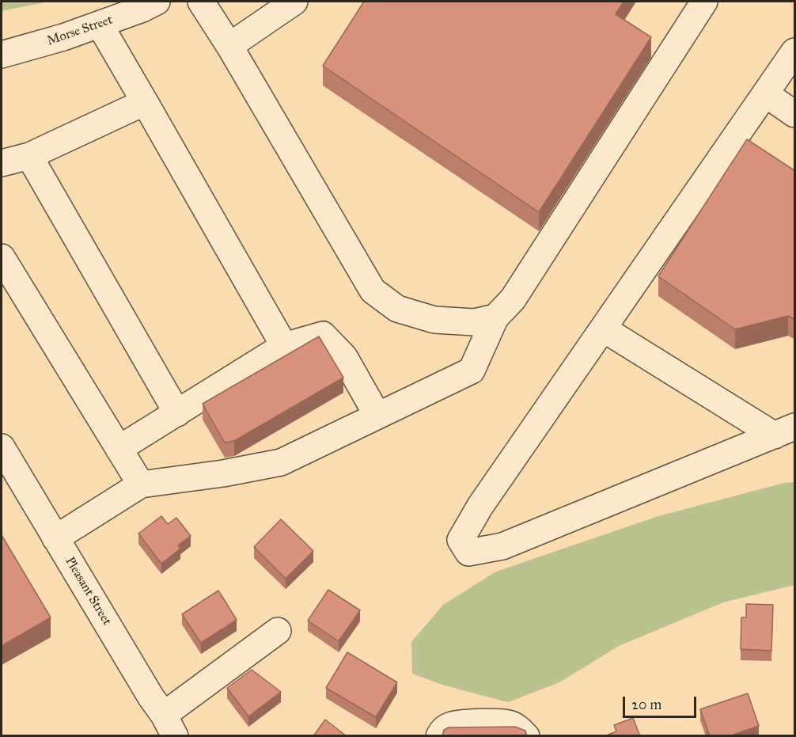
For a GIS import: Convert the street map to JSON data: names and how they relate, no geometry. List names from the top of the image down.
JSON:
{
  "streets": {
    "street": ["Morse Street", "Pleasant Street"]
  },
  "scale_bar": "20 m"
}
